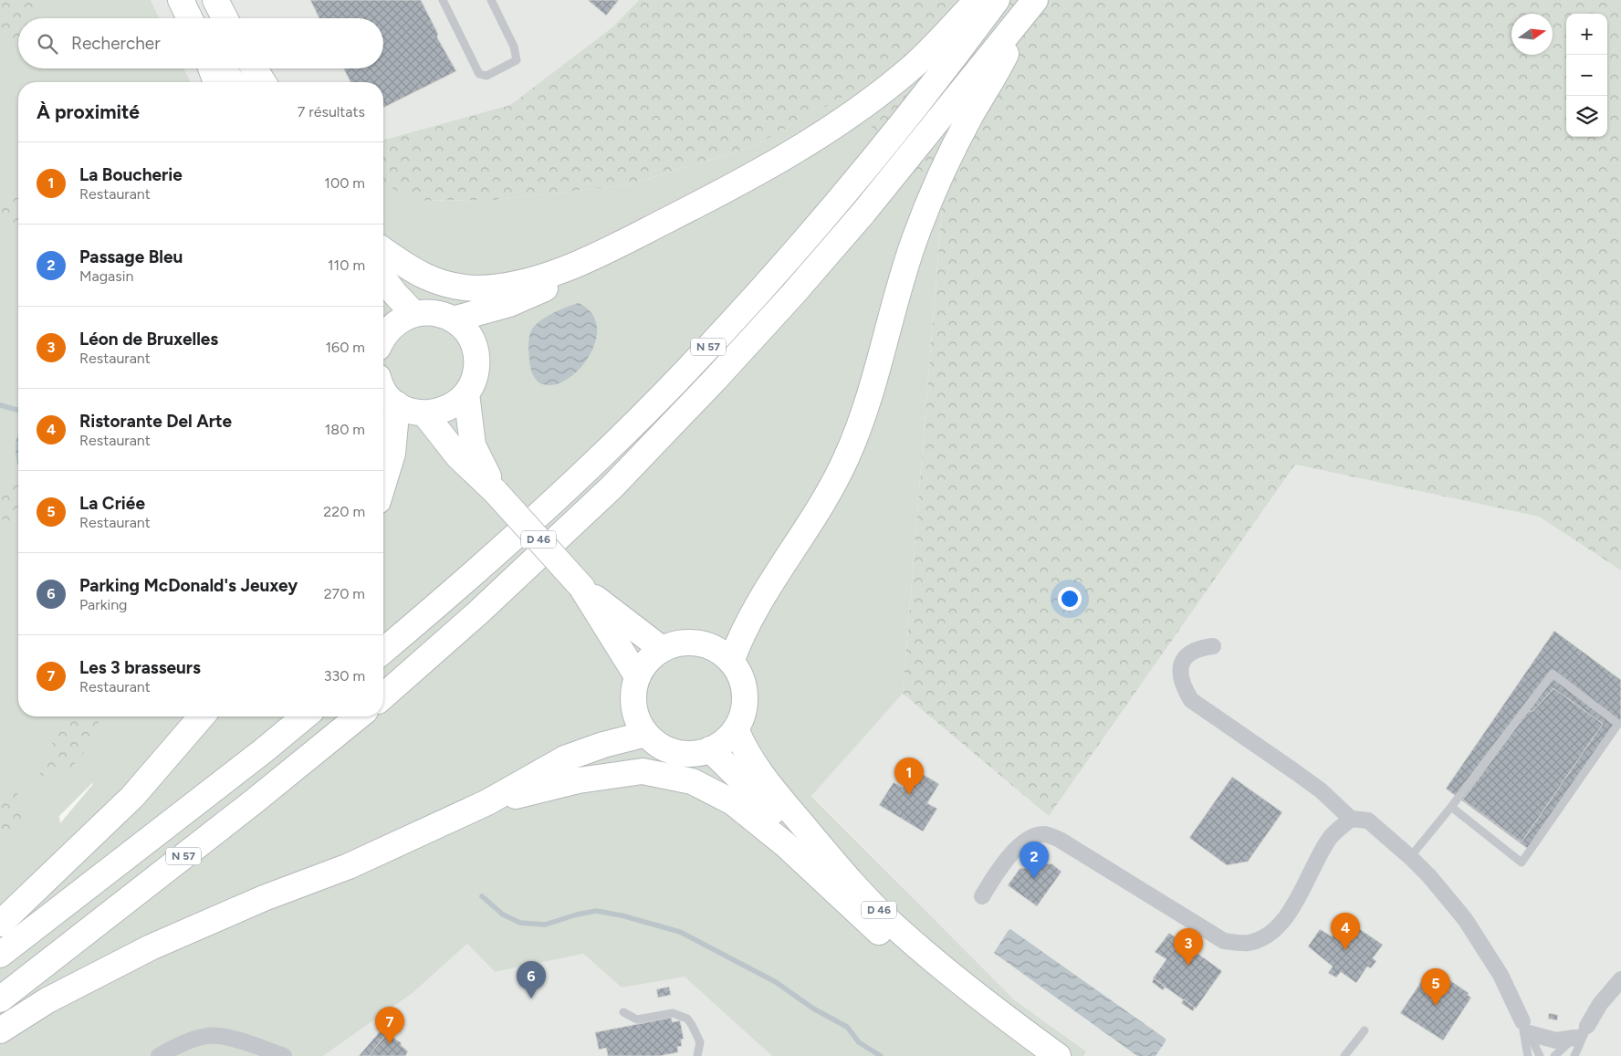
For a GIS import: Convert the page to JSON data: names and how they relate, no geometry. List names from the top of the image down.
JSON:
{
  "streets": {
    "main road": ["N 57", "D 46"]
  },
  "north": "right",
  "page": {
    "map_buttons": ["+", "−"],
    "search": "Rechercher",
    "heading": ["À proximité", "7 résultats"],
    "list": [
      {
        "mark": "1",
        "name": "La Boucherie",
        "note": "Restaurant",
        "value": "100 m"
      },
      {
        "mark": "2",
        "name": "Passage Bleu",
        "note": "Magasin",
        "value": "110 m"
      },
      {
        "mark": "3",
        "name": "Léon de Bruxelles",
        "note": "Restaurant",
        "value": "160 m"
      },
      {
        "mark": "4",
        "name": "Ristorante Del Arte",
        "note": "Restaurant",
        "value": "180 m"
      },
      {
        "mark": "5",
        "name": "La Criée",
        "note": "Restaurant",
        "value": "220 m"
      },
      {
        "mark": "6",
        "name": "Parking McDonald's Jeuxey",
        "note": "Parking",
        "value": "270 m"
      },
      {
        "mark": "7",
        "name": "Les 3 brasseurs",
        "note": "Restaurant",
        "value": "330 m"
      }
    ],
    "pins": [
      "1",
      "2",
      "4",
      "3",
      "6",
      "5",
      "7"
    ]
  }
}
